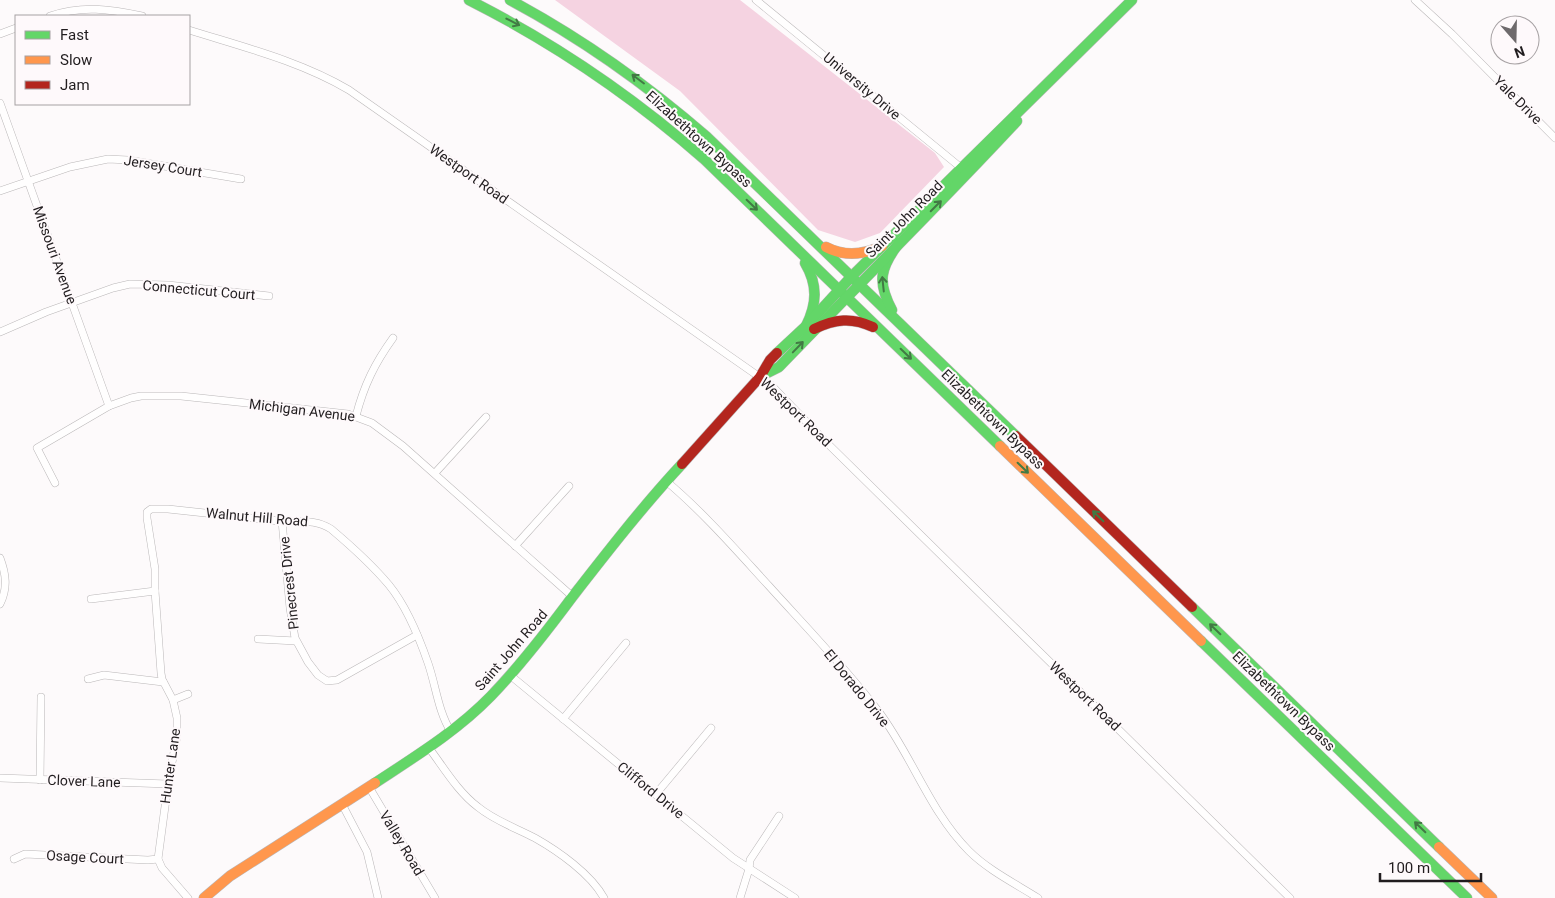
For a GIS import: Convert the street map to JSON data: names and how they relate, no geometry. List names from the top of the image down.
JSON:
{
  "streets": {
    "main road": ["Elizabethtown Bypass", "Saint John Road"],
    "street": [
      "University Drive",
      "Yale Drive",
      "Jersey Court",
      "Westport Road",
      "Missouri Avenue",
      "Connecticut Court",
      "Michigan Avenue",
      "Walnut Hill Road",
      "Pinecrest Drive",
      "El Dorado Drive",
      "Hunter Lane",
      "Clover Lane",
      "Clifford Drive",
      "Valley Road",
      "Osage Court"
    ]
  },
  "crossings": [
    ["University Drive", "Saint John Road"],
    ["Elizabethtown Bypass", "Saint John Road"],
    ["Jersey Court", "Missouri Avenue"],
    ["Westport Road", "Saint John Road"],
    ["Saint John Road", "Michigan Avenue"],
    ["Saint John Road", "Walnut Hill Road"],
    ["Saint John Road", "El Dorado Drive"],
    ["Saint John Road", "Clifford Drive"],
    ["Saint John Road", "Valley Road"],
    ["Missouri Avenue", "Connecticut Court"],
    ["Missouri Avenue", "Michigan Avenue"],
    ["Walnut Hill Road", "Pinecrest Drive"],
    ["Walnut Hill Road", "Hunter Lane"],
    ["Hunter Lane", "Clover Lane"],
    ["Hunter Lane", "Osage Court"]
  ],
  "legend": ["Fast", "Slow", "Jam"],
  "scale_bar": "100 m",
  "north": "bottom"
}
